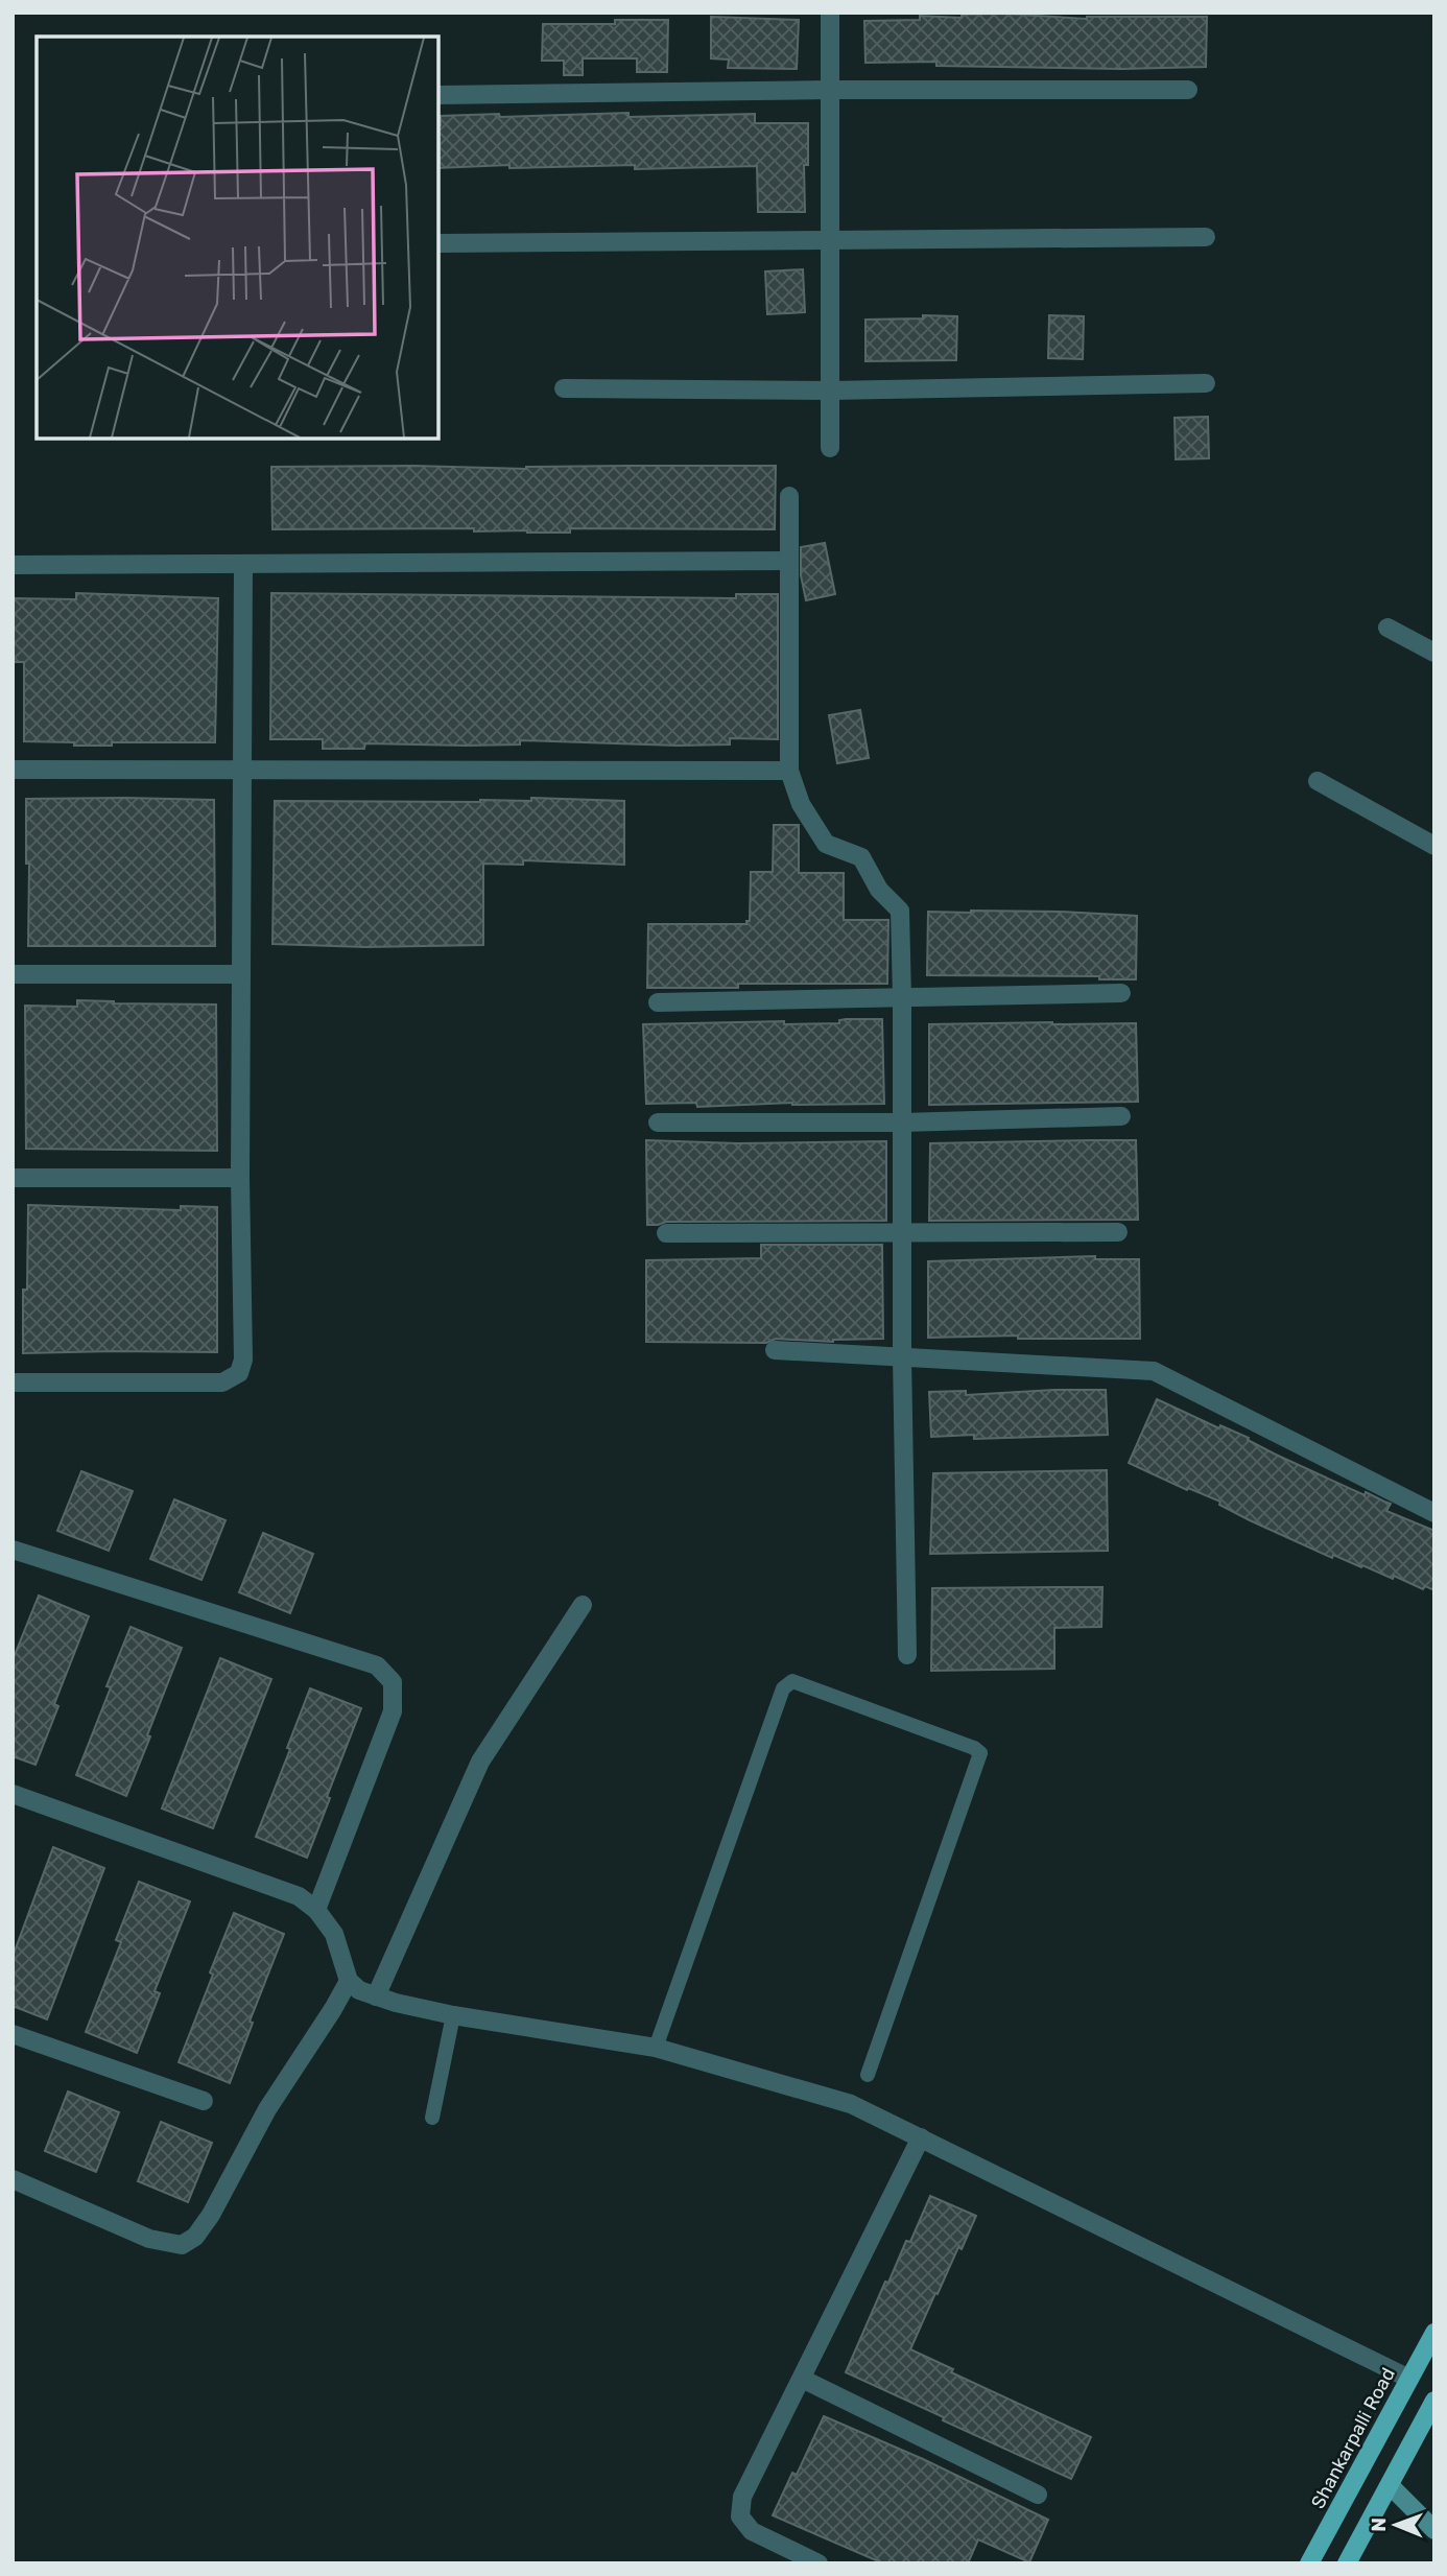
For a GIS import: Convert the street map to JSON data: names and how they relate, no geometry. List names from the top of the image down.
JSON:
{
  "streets": {
    "main road": ["Shankarpalli Road"]
  },
  "north": "left"
}
